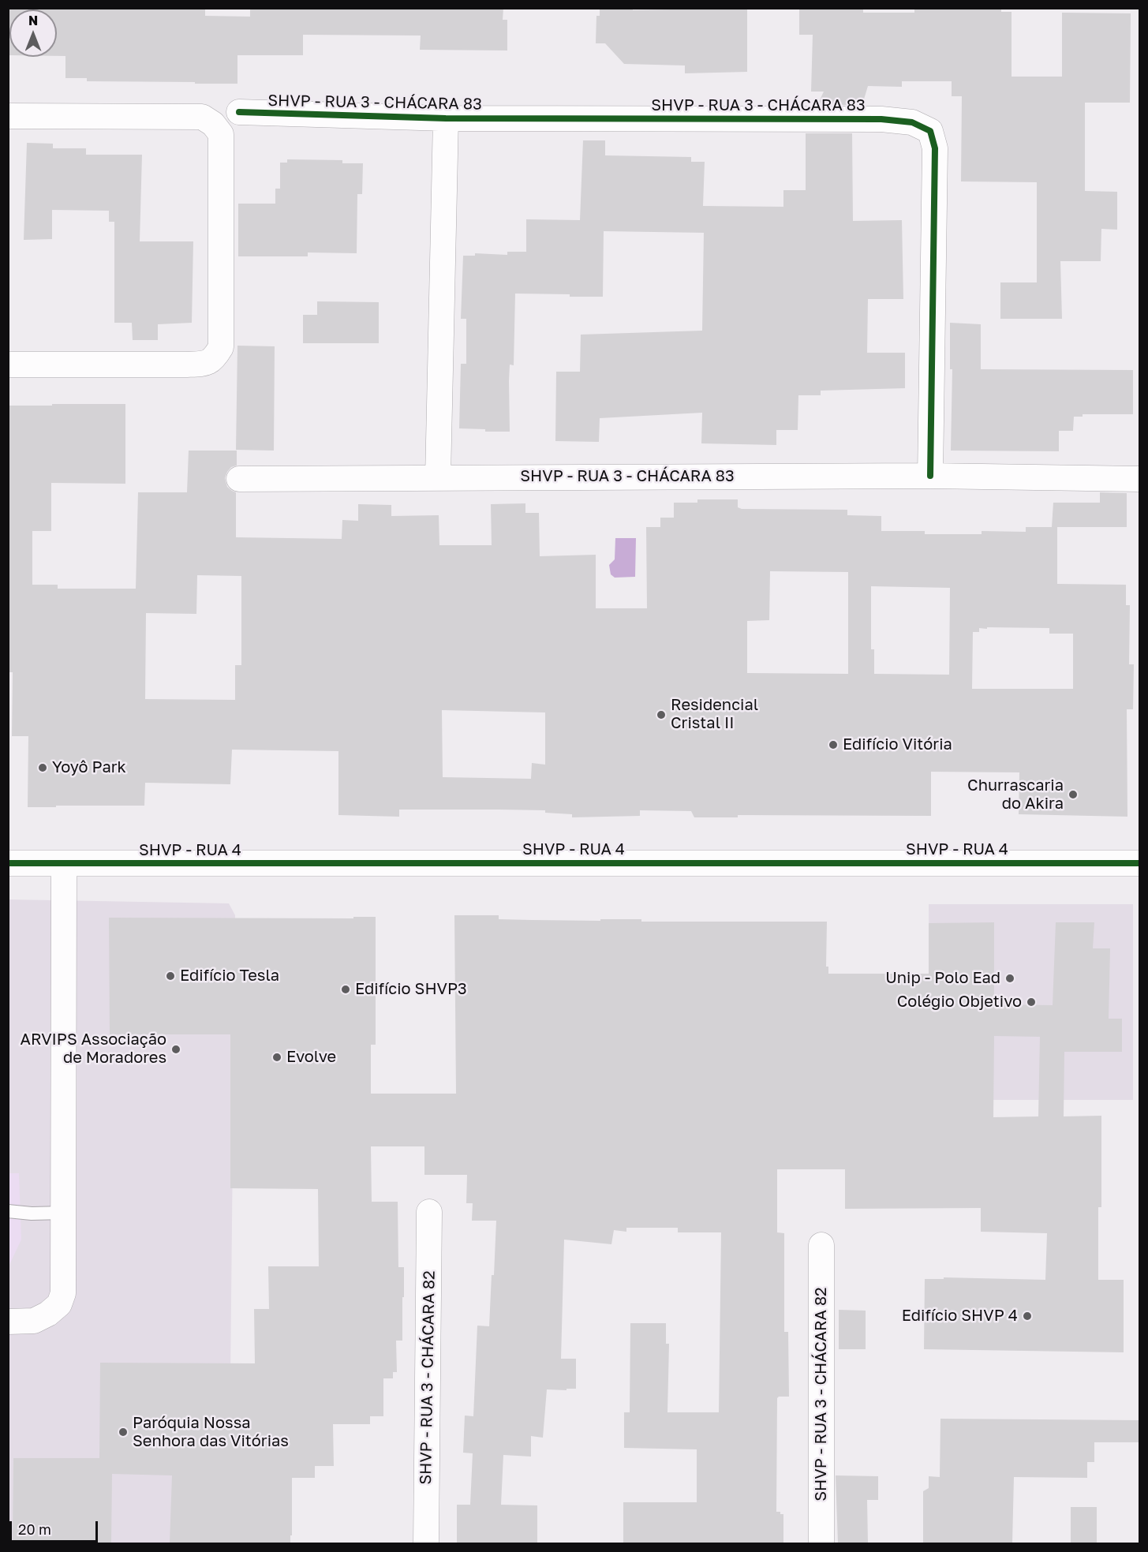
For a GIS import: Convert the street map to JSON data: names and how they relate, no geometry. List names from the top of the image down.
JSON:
{
  "streets": {
    "street": ["SHVP - RUA 3 - CHÁCARA 83", "SHVP - RUA 4", "SHVP - RUA 3 - CHÁCARA 82"]
  },
  "places": [
    "Residencial Cristal II",
    "Edifício Vitória",
    "Yoyô Park",
    "Churrascaria do Akira",
    "Edifício Tesla",
    "Unip - Polo Ead",
    "Edifício SHVP3",
    "Colégio Objetivo",
    "ARVIPS Associação de Moradores",
    "Evolve",
    "Edifício SHVP 4",
    "Paróquia Nossa Senhora das Vitórias"
  ],
  "scale_bar": "20 m",
  "north": "top"
}
